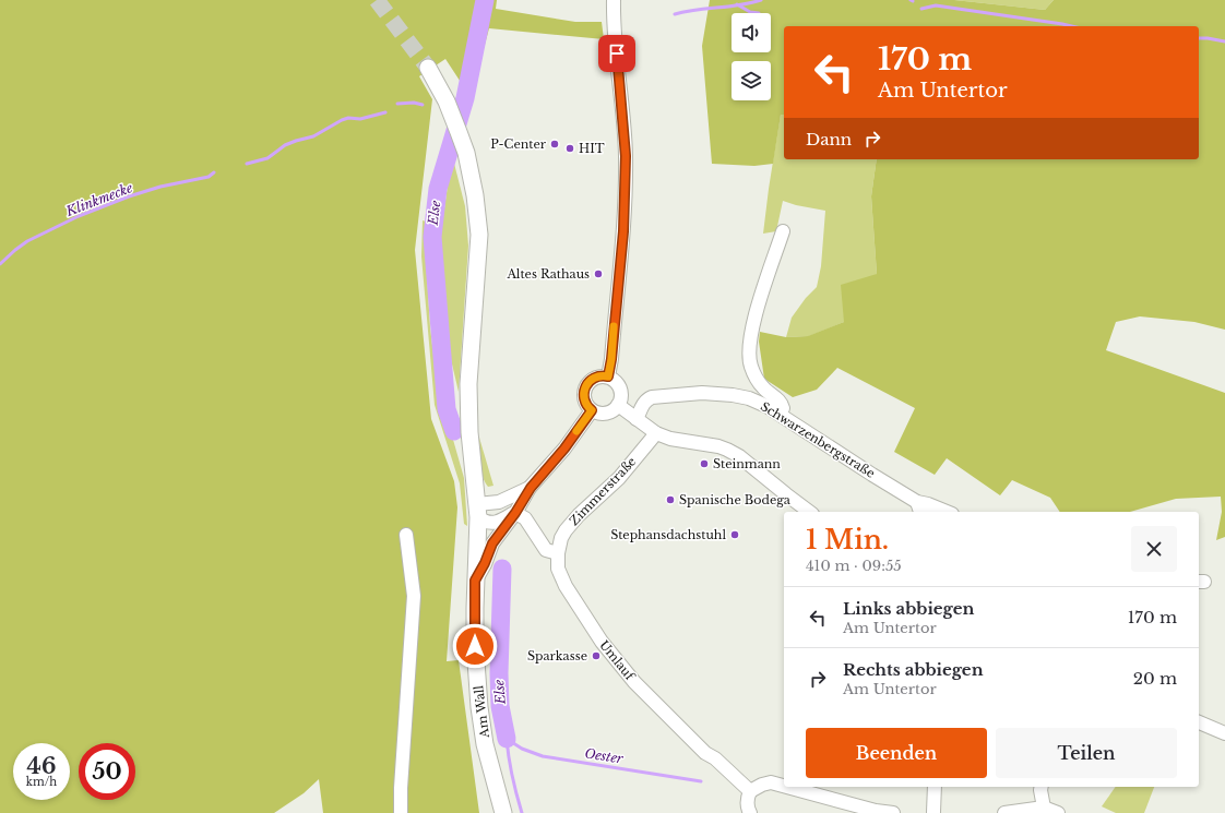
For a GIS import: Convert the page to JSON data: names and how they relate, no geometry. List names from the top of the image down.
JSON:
{
  "streets": {
    "main road": ["Am Wall"],
    "street": ["Schwarzenbergstraße", "Zimmerstraße", "Umlauf"]
  },
  "crossings": [
    ["Zimmerstraße", "Umlauf"]
  ],
  "water": ["Klinkmecke", "Else", "Oester"],
  "places": [
    "P-Center",
    "HIT",
    "Altes Rathaus",
    "Steinmann",
    "Spanische Bodega",
    "Stephansdachstuhl",
    "Sparkasse"
  ],
  "page": {
    "turn": ["170 m", "Am Untertor"],
    "then": "Dann",
    "heading": ["1 Min.", "410 m · 09:55"],
    "list": [
      {
        "name": "Links abbiegen",
        "note": "Am Untertor",
        "value": "170 m"
      },
      {
        "name": "Rechts abbiegen",
        "note": "Am Untertor",
        "value": "20 m"
      }
    ],
    "buttons": ["Beenden", "Teilen"],
    "speed": "46 km/h",
    "limit": "50"
  }
}
